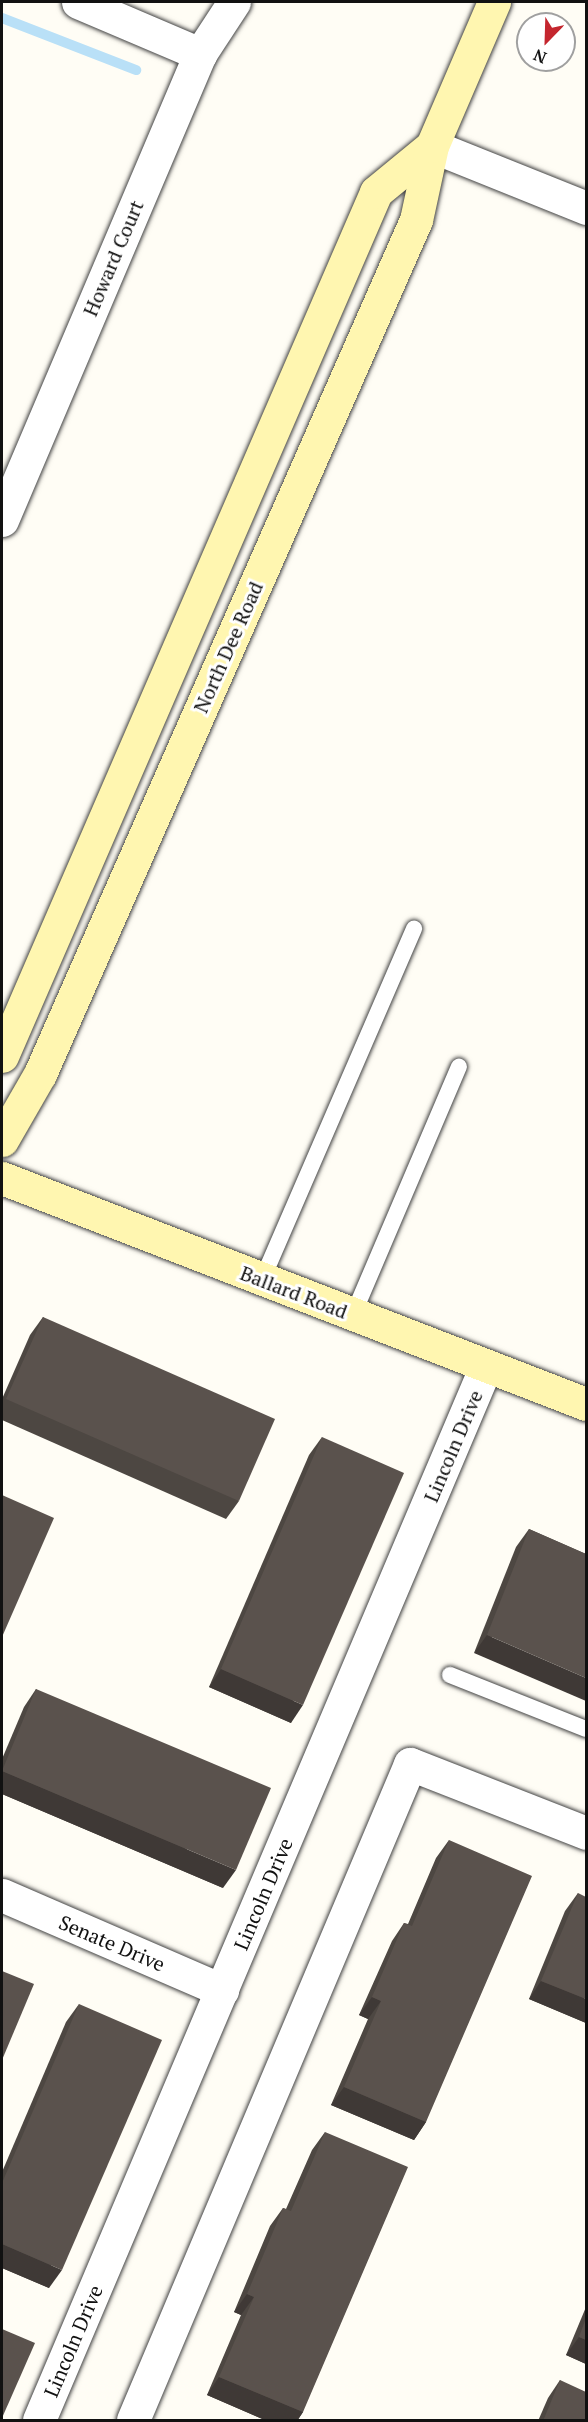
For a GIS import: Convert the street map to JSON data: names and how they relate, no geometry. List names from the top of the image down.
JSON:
{
  "streets": {
    "street": [
      "Howard Court",
      "North Dee Road",
      "Ballard Road",
      "Lincoln Drive",
      "Senate Drive"
    ]
  },
  "crossings": [
    ["Ballard Road", "Lincoln Drive"],
    ["Lincoln Drive", "Senate Drive"]
  ],
  "north": "bottom left"
}
